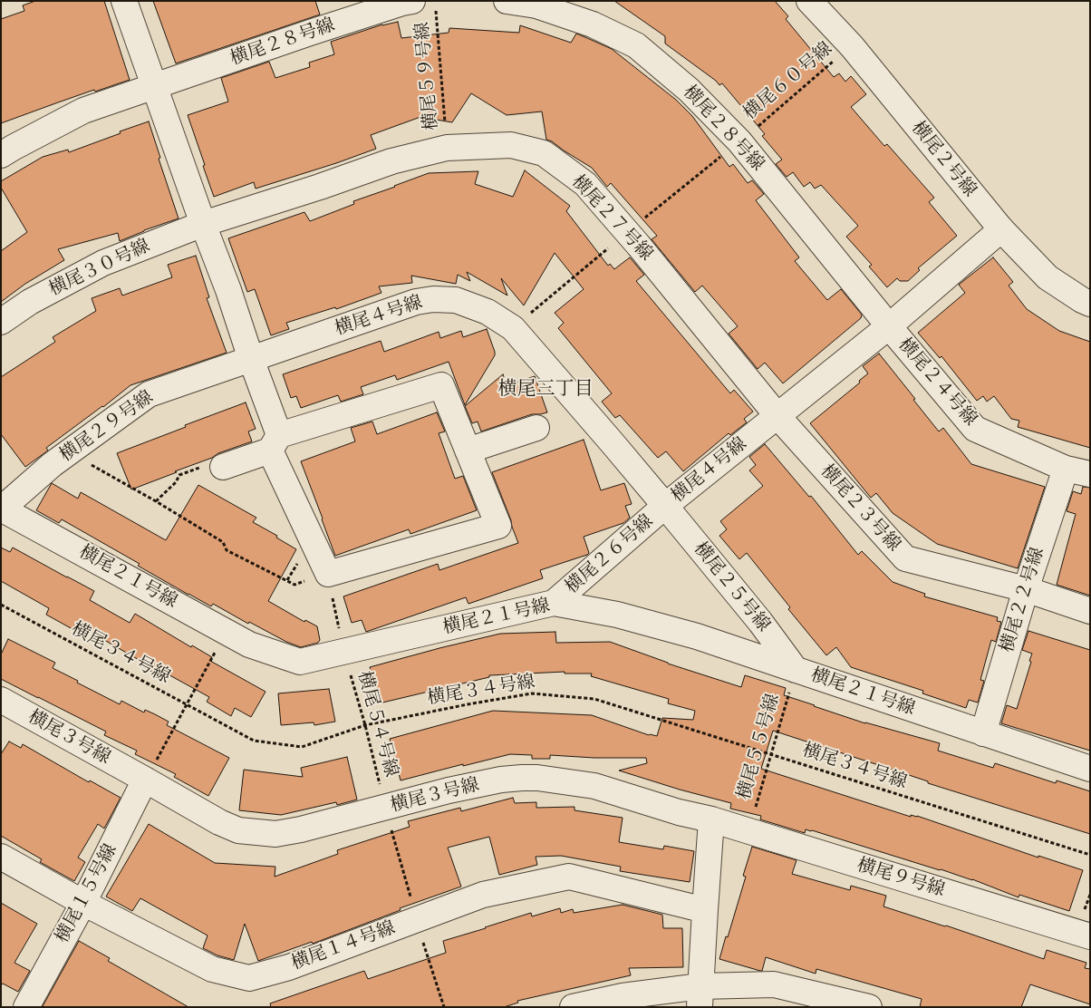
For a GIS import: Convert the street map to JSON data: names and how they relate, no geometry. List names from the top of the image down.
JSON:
{
  "streets": {
    "street": [
      "横尾２８号線",
      "横尾２号線",
      "横尾２７号線",
      "横尾３０号線",
      "横尾４号線",
      "横尾２４号線",
      "横尾２９号線",
      "横尾２３号線",
      "横尾２６号線",
      "横尾２１号線",
      "横尾２５号線",
      "横尾２２号線",
      "横尾３号線",
      "横尾９号線",
      "横尾１５号線",
      "横尾１４号線"
    ],
    "path": [
      "横尾５９号線",
      "横尾６０号線",
      "横尾３４号線",
      "横尾５４号線",
      "横尾５５号線"
    ]
  },
  "crossings": [
    ["横尾２８号線", "横尾６０号線"],
    ["横尾２８号線", "横尾４号線"],
    ["横尾２８号線", "横尾２４号線"],
    ["横尾５９号線", "横尾２７号線"],
    ["横尾６０号線", "横尾２号線"],
    ["横尾６０号線", "横尾２７号線"],
    ["横尾６０号線", "横尾４号線"],
    ["横尾２号線", "横尾４号線"],
    ["横尾２７号線", "横尾３０号線"],
    ["横尾２７号線", "横尾４号線"],
    ["横尾２７号線", "横尾２３号線"],
    ["横尾４号線", "横尾２４号線"],
    ["横尾４号線", "横尾２９号線"],
    ["横尾４号線", "横尾２３号線"],
    ["横尾４号線", "横尾２６号線"],
    ["横尾４号線", "横尾２５号線"],
    ["横尾２４号線", "横尾２２号線"],
    ["横尾２９号線", "横尾２１号線"],
    ["横尾２３号線", "横尾２２号線"],
    ["横尾２６号線", "横尾２１号線"],
    ["横尾２６号線", "横尾２５号線"],
    ["横尾２１号線", "横尾２５号線"],
    ["横尾２１号線", "横尾２２号線"],
    ["横尾２１号線", "横尾５５号線"],
    ["横尾２５号線", "横尾５５号線"],
    ["横尾３４号線", "横尾５４号線"],
    ["横尾３４号線", "横尾５５号線"],
    ["横尾３号線", "横尾９号線"],
    ["横尾３号線", "横尾１５号線"],
    ["横尾５５号線", "横尾９号線"],
    ["横尾１５号線", "横尾１４号線"]
  ],
  "districts": ["横尾三丁目"]
}
